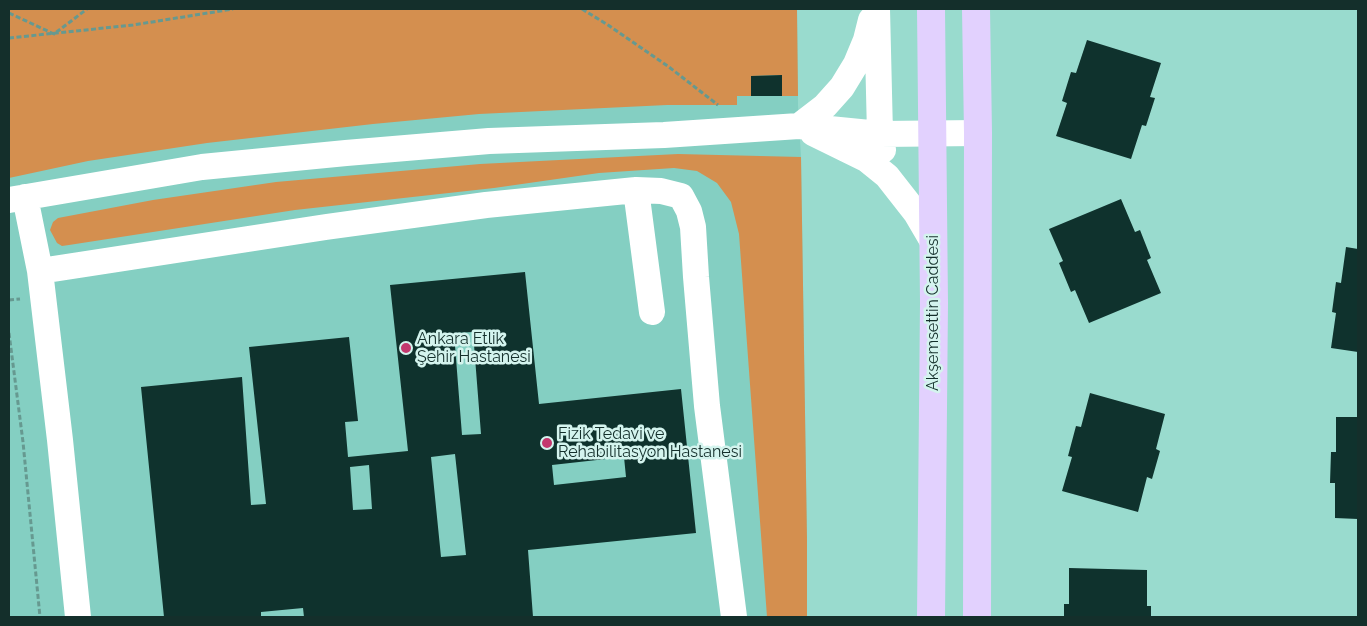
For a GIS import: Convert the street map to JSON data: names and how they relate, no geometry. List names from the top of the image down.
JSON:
{
  "streets": {
    "main road": ["Akşemsettin Caddesi"]
  },
  "places": ["Ankara Etlik Şehir Hastanesi", "Fizik Tedavi ve Rehabilitasyon Hastanesi"]
}
